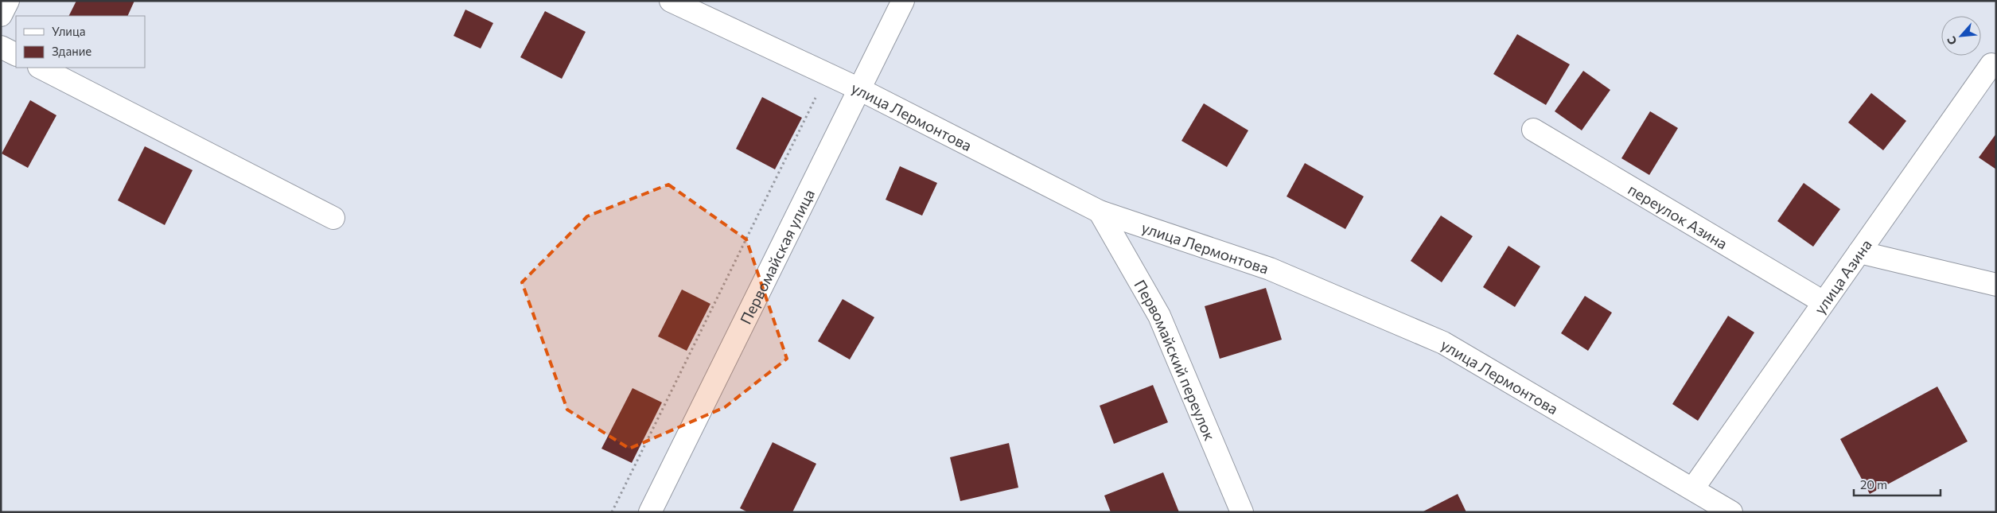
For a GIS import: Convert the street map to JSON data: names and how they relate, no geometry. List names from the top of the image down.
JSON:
{
  "streets": {
    "street": [
      "улица Лермонтова",
      "переулок Азина",
      "Первомайская улица",
      "улица Азина",
      "Первомайский переулок"
    ]
  },
  "crossings": [
    ["улица Лермонтова", "Первомайская улица"],
    ["улица Лермонтова", "улица Азина"],
    ["улица Лермонтова", "Первомайский переулок"],
    ["переулок Азина", "улица Азина"]
  ],
  "legend": ["Улица", "Здание"],
  "scale_bar": "20 m",
  "north": "bottom left"
}
